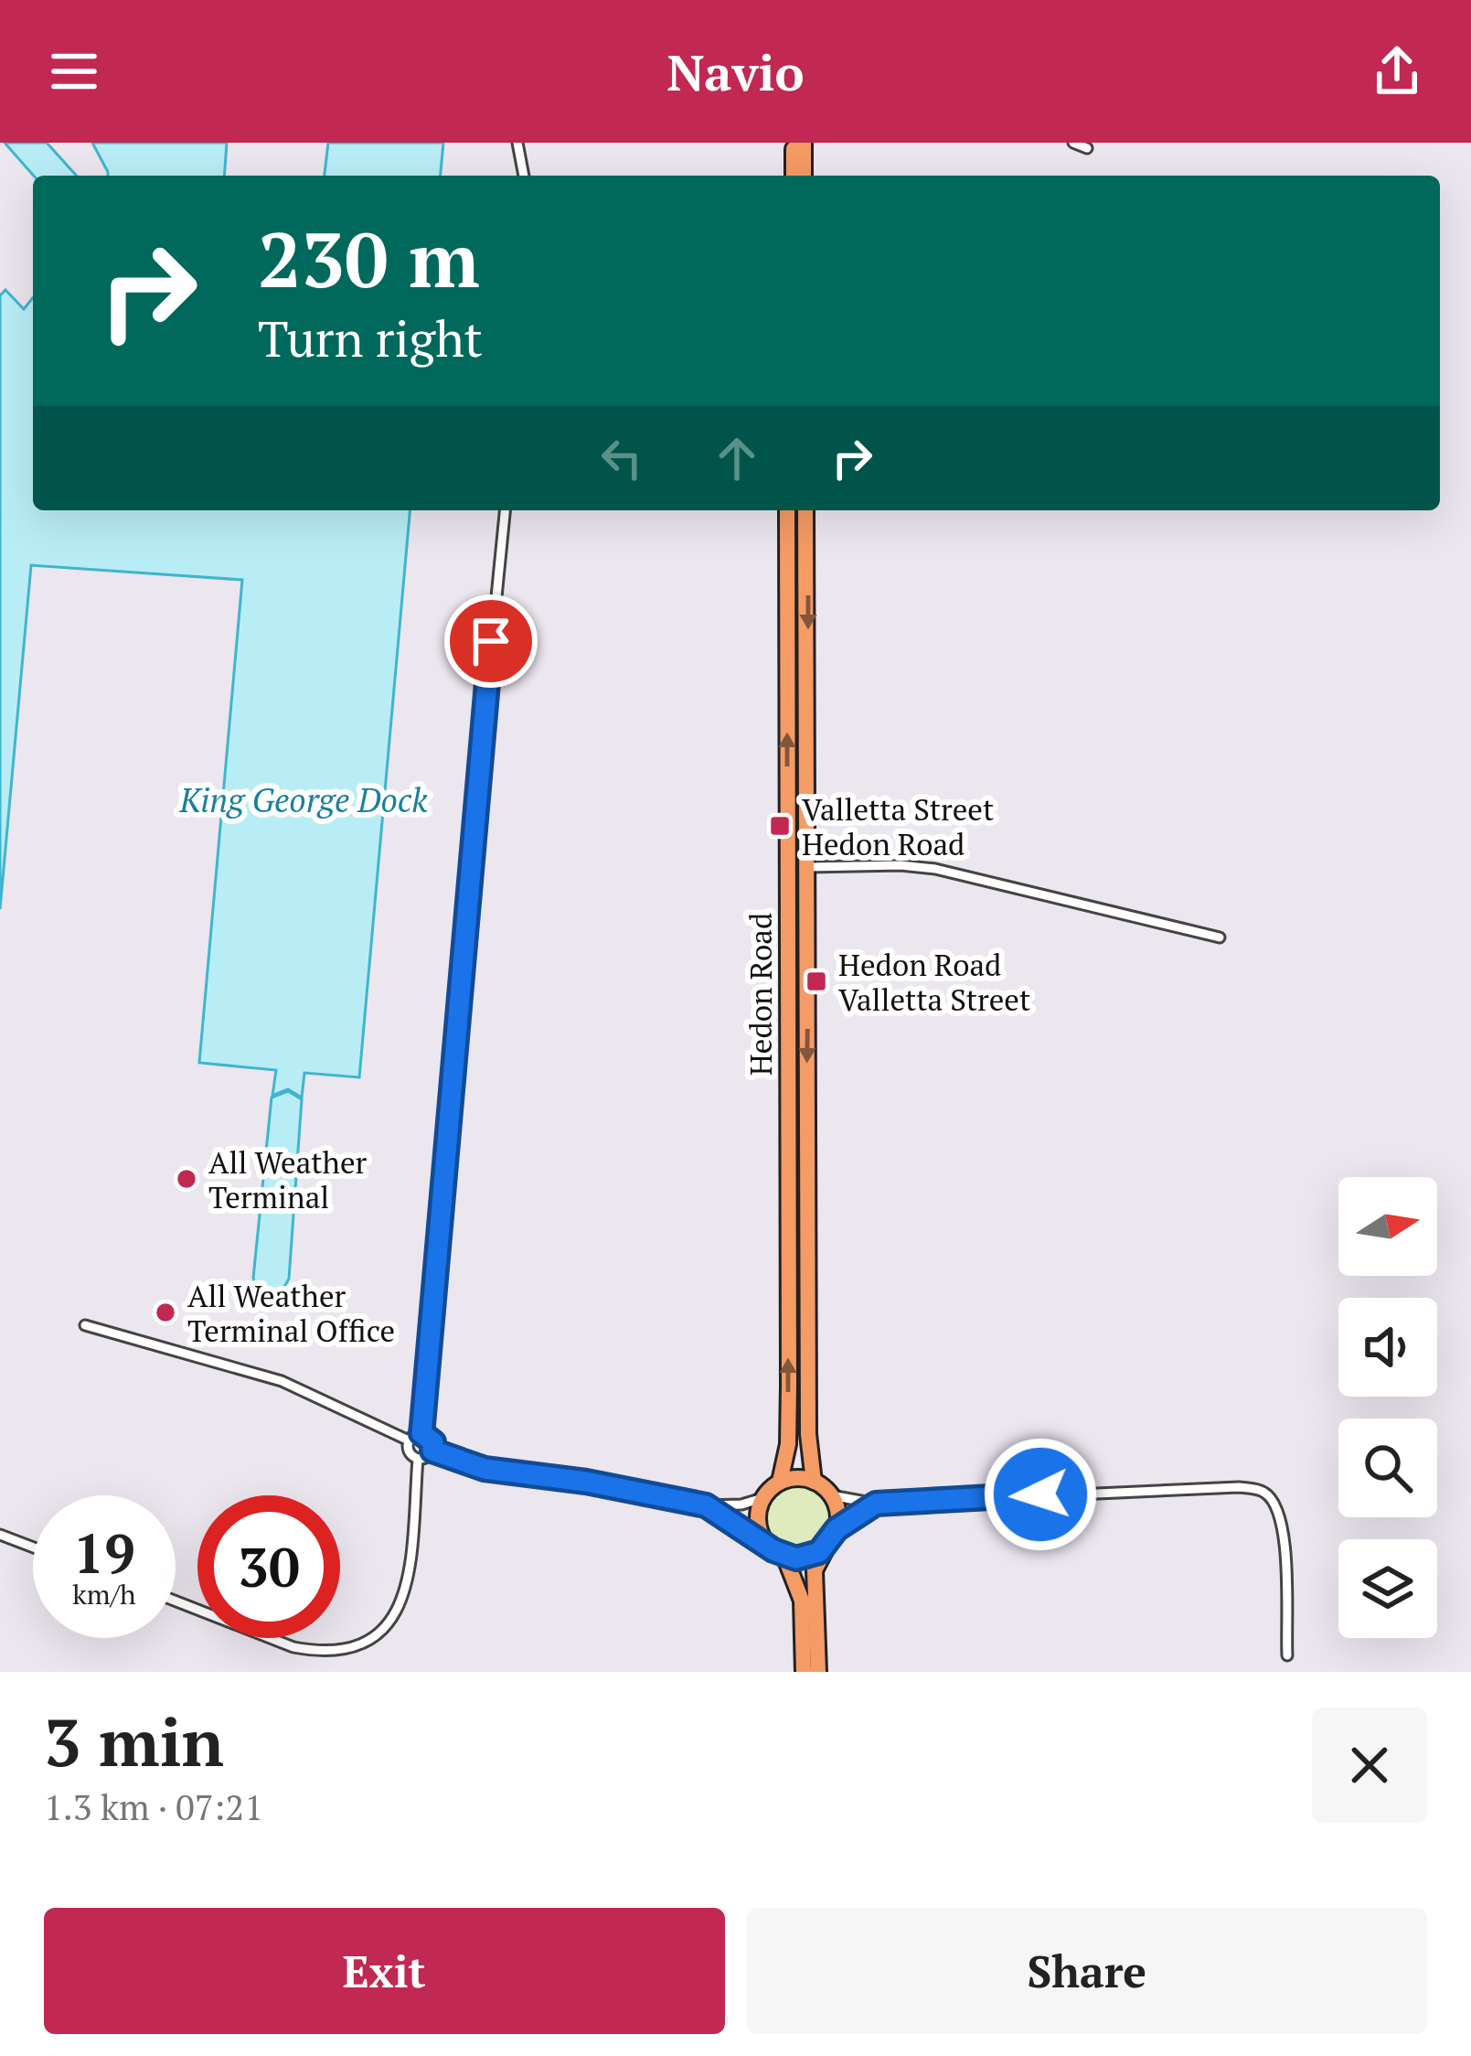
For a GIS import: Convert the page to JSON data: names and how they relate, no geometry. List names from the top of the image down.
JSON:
{
  "streets": {
    "highway": ["Hedon Road"]
  },
  "water": ["King George Dock"],
  "places": {
    "transit": ["Valletta Street Hedon Road", "Hedon Road Valletta Street"],
    "other": ["All Weather Terminal", "All Weather Terminal Office"]
  },
  "north": "right",
  "page": {
    "header": "Navio",
    "turn": ["230 m", "Turn right"],
    "speed": "19 km/h",
    "limit": "30",
    "heading": ["3 min", "1.3 km · 07:21"],
    "buttons": ["Exit", "Share"]
  }
}
